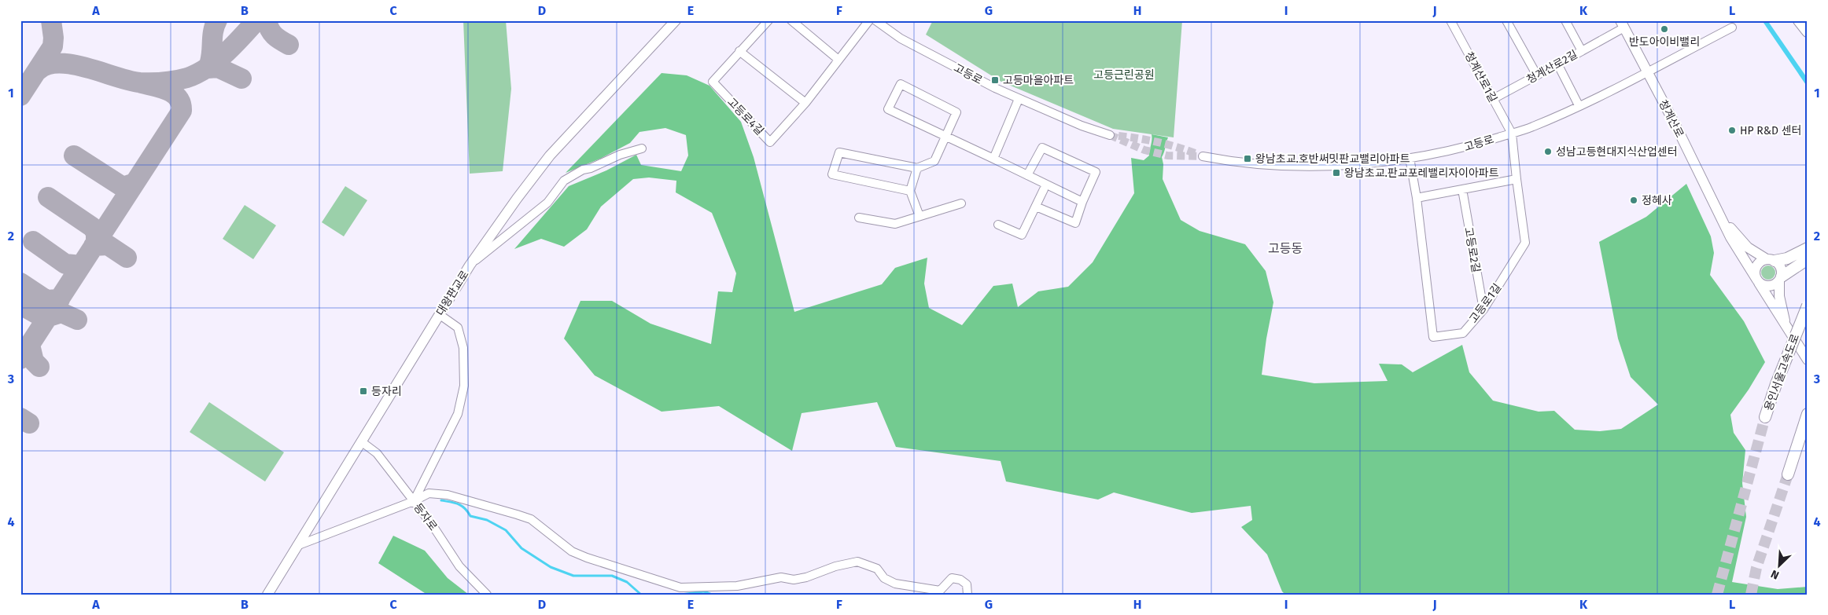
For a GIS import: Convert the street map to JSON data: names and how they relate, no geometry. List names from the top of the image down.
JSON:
{
  "streets": {
    "highway": ["용인서울고속도로"],
    "main road": ["청계산로", "대왕판교로"],
    "street": [
      "청계산로2길",
      "고등로",
      "청계산로1길",
      "고등로4길",
      "고등로2길",
      "고등로1길",
      "등자로"
    ]
  },
  "crossings": [
    ["청계산로2길", "청계산로1길"],
    ["고등로", "청계산로1길"],
    ["고등로", "청계산로"],
    ["고등로", "고등로1길"],
    ["청계산로1길", "고등로1길"],
    ["고등로2길", "고등로1길"],
    ["대왕판교로", "등자로"]
  ],
  "districts": ["고등동"],
  "parks": ["고등근린공원"],
  "places": {
    "other": [
      "반도아이비밸리",
      "HP R&D 센터",
      "성남고등현대지식산업센터",
      "정혜사"
    ],
    "transit": [
      "고등마을아파트",
      "왕남초교.호반써밋판교밸리아파트",
      "왕남초교.판교포레밸리자이아파트",
      "등자리"
    ]
  },
  "north": "bottom left",
  "grid": {
    "columns": [
      "A",
      "B",
      "C",
      "D",
      "E",
      "F",
      "G",
      "H",
      "I",
      "J",
      "K",
      "L"
    ],
    "rows": [
      "1",
      "2",
      "3",
      "4"
    ]
  }
}
